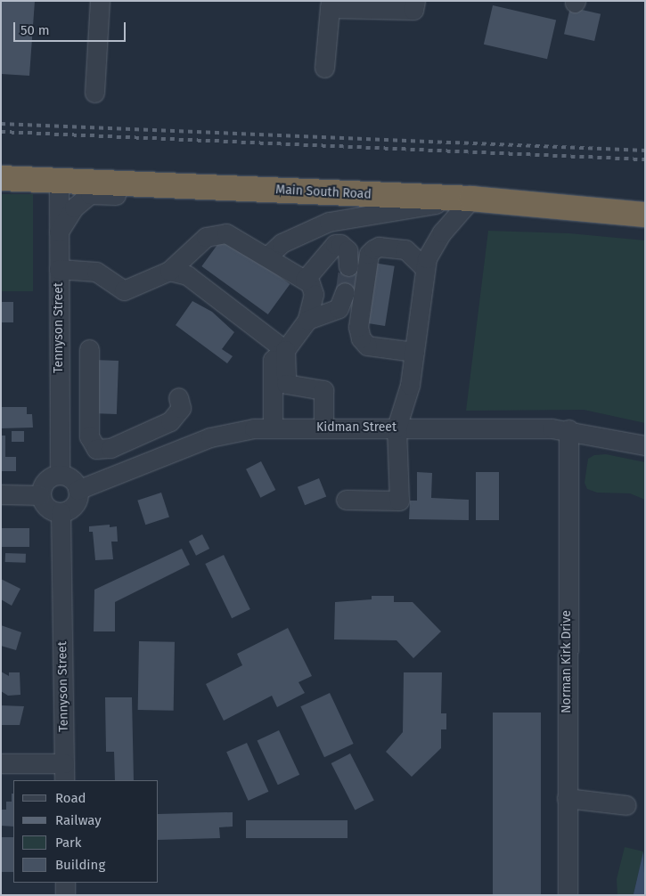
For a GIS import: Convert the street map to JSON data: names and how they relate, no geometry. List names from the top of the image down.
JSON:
{
  "streets": {
    "highway": ["Main South Road"],
    "street": ["Tennyson Street", "Kidman Street", "Norman Kirk Drive"]
  },
  "crossings": [
    ["Main South Road", "Tennyson Street"],
    ["Tennyson Street", "Kidman Street"],
    ["Kidman Street", "Norman Kirk Drive"]
  ],
  "legend": [
    "Road",
    "Railway",
    "Park",
    "Building"
  ],
  "scale_bar": "50 m"
}
